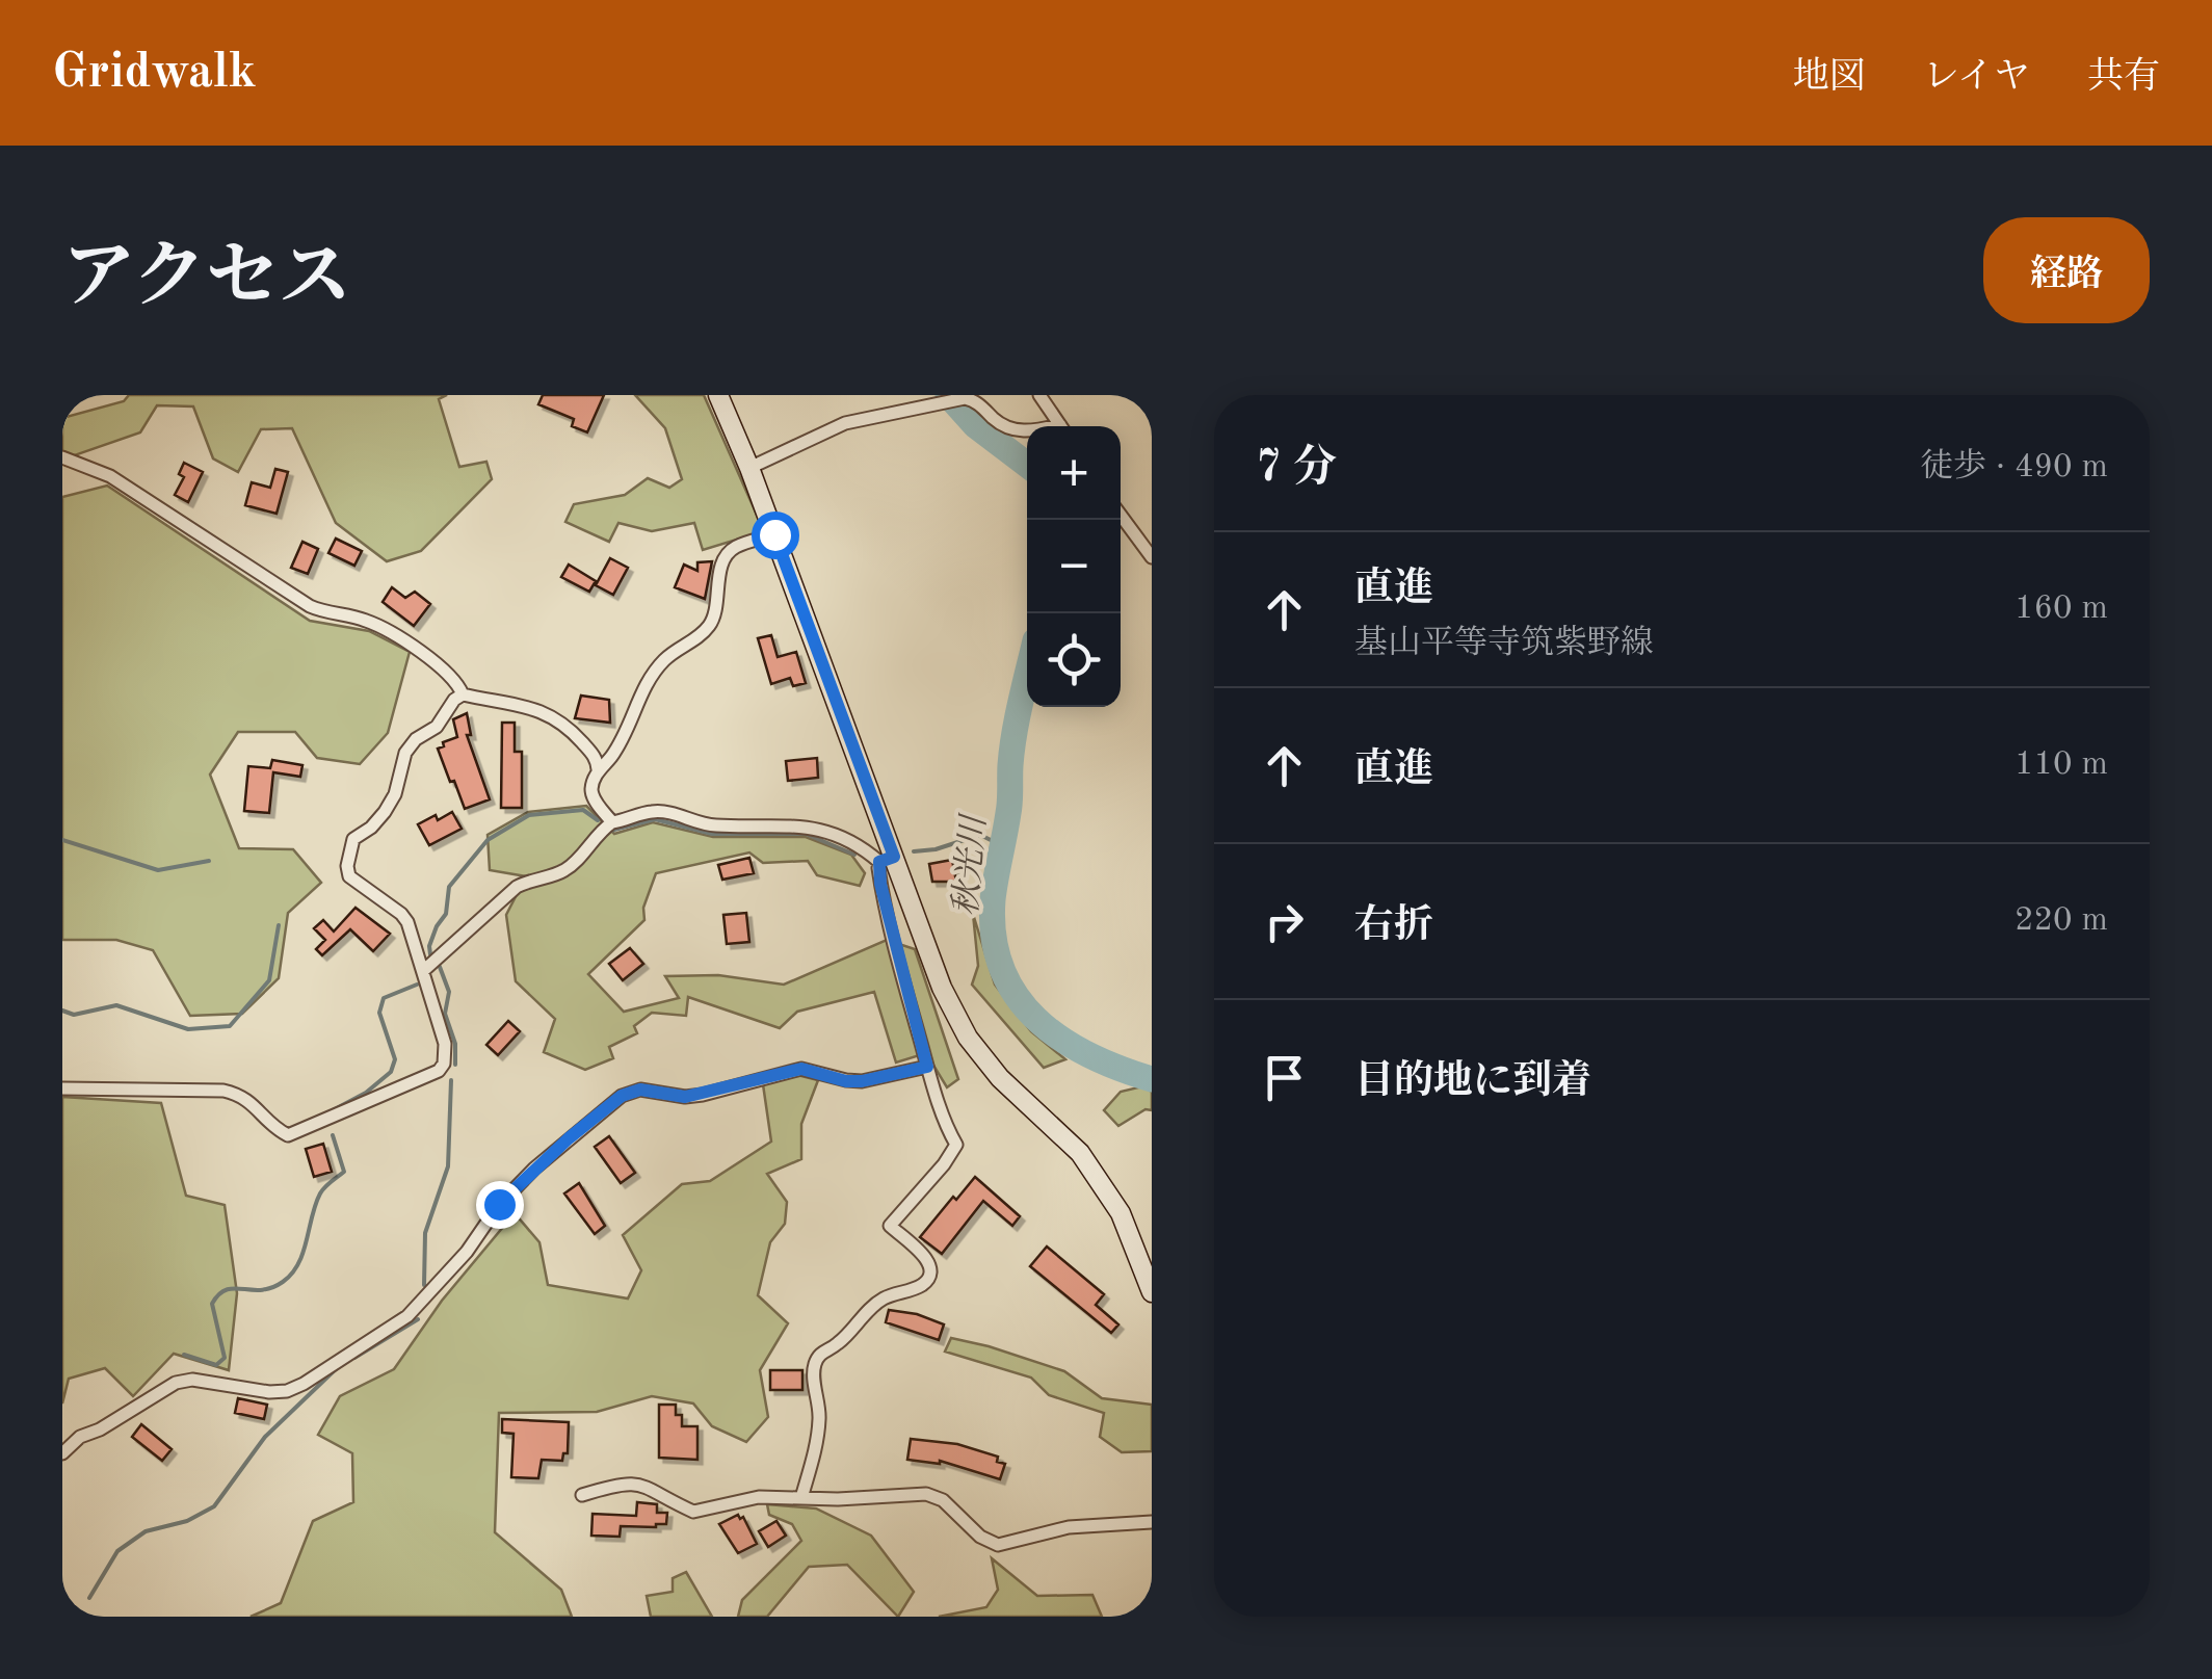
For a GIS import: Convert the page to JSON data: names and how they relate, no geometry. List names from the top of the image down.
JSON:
{
  "water": ["秋光川"],
  "page": {
    "header": "Gridwalk",
    "nav": ["地図", "レイヤ", "共有"],
    "title": "アクセス",
    "buttons": "経路",
    "heading": ["7 分", "徒歩 · 490 m"],
    "map_buttons": ["+", "−"],
    "list": [
      ["直進", "基山平等寺筑紫野線", "160 m"],
      ["直進", "110 m"],
      ["右折", "220 m"],
      "目的地に到着"
    ]
  }
}
